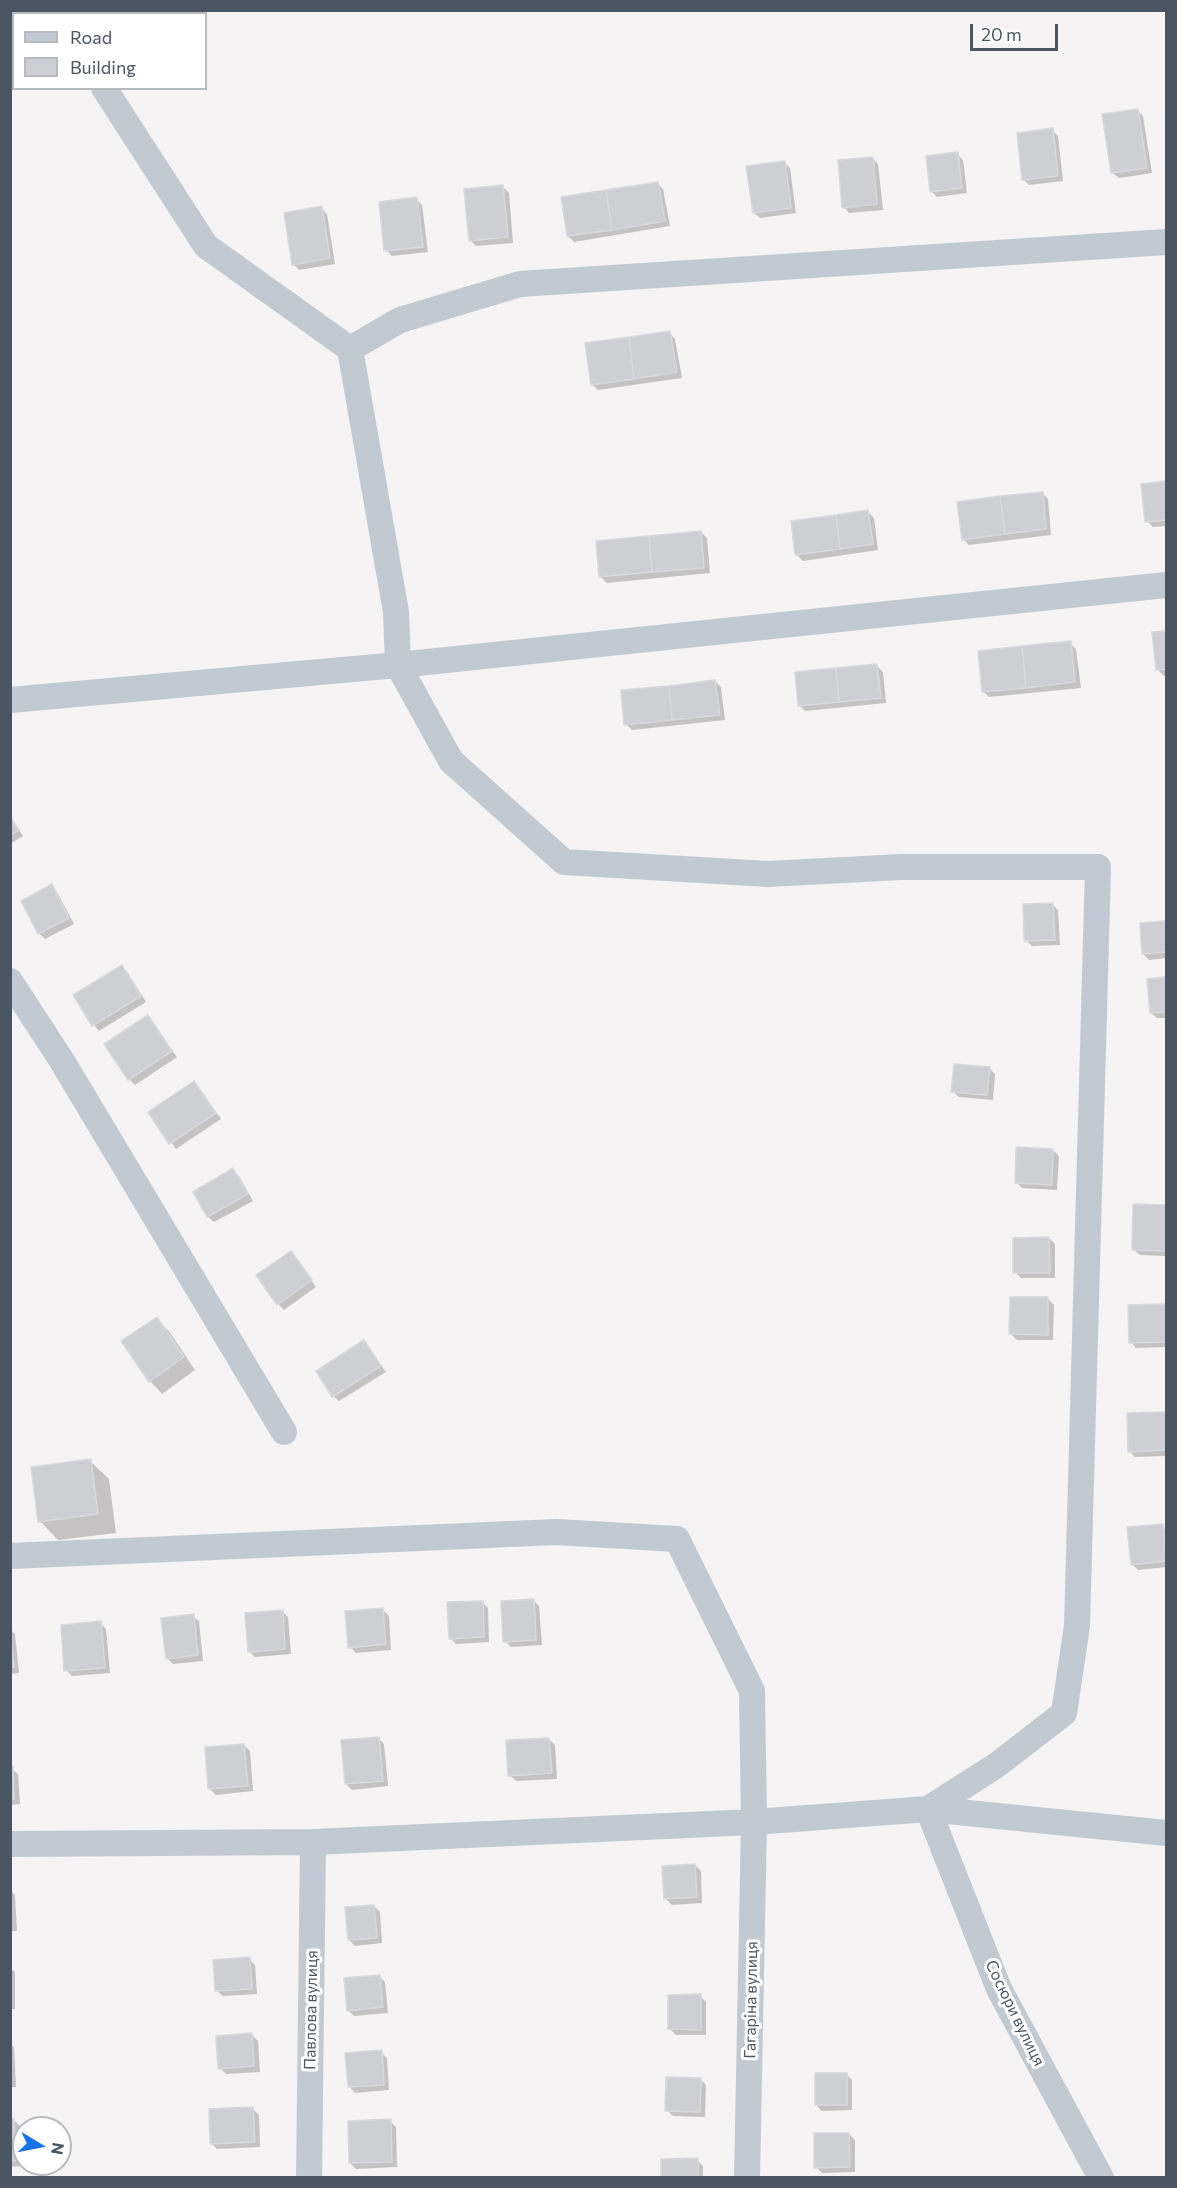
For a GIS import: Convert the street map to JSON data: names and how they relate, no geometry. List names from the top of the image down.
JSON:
{
  "streets": {
    "street": ["Гагаріна вулиця", "Павлова вулиця", "Сосюри вулиця"]
  },
  "legend": ["Road", "Building"],
  "scale_bar": "20 m",
  "north": "right"
}
